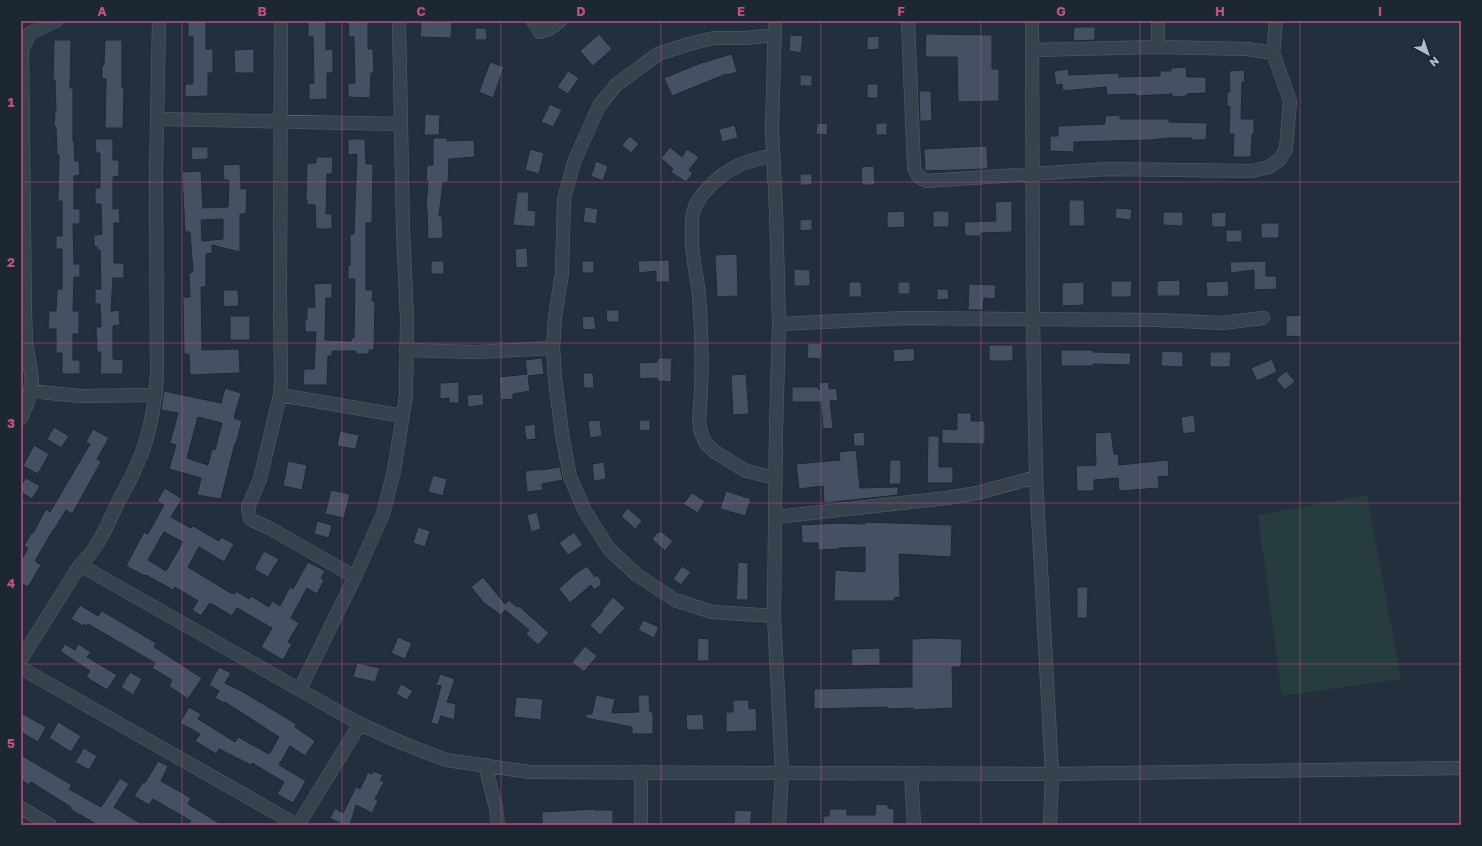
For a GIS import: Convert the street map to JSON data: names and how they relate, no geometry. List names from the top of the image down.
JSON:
{
  "north": "bottom right",
  "grid": {
    "columns": [
      "A",
      "B",
      "C",
      "D",
      "E",
      "F",
      "G",
      "H",
      "I"
    ],
    "rows": [
      "1",
      "2",
      "3",
      "4",
      "5"
    ]
  }
}
